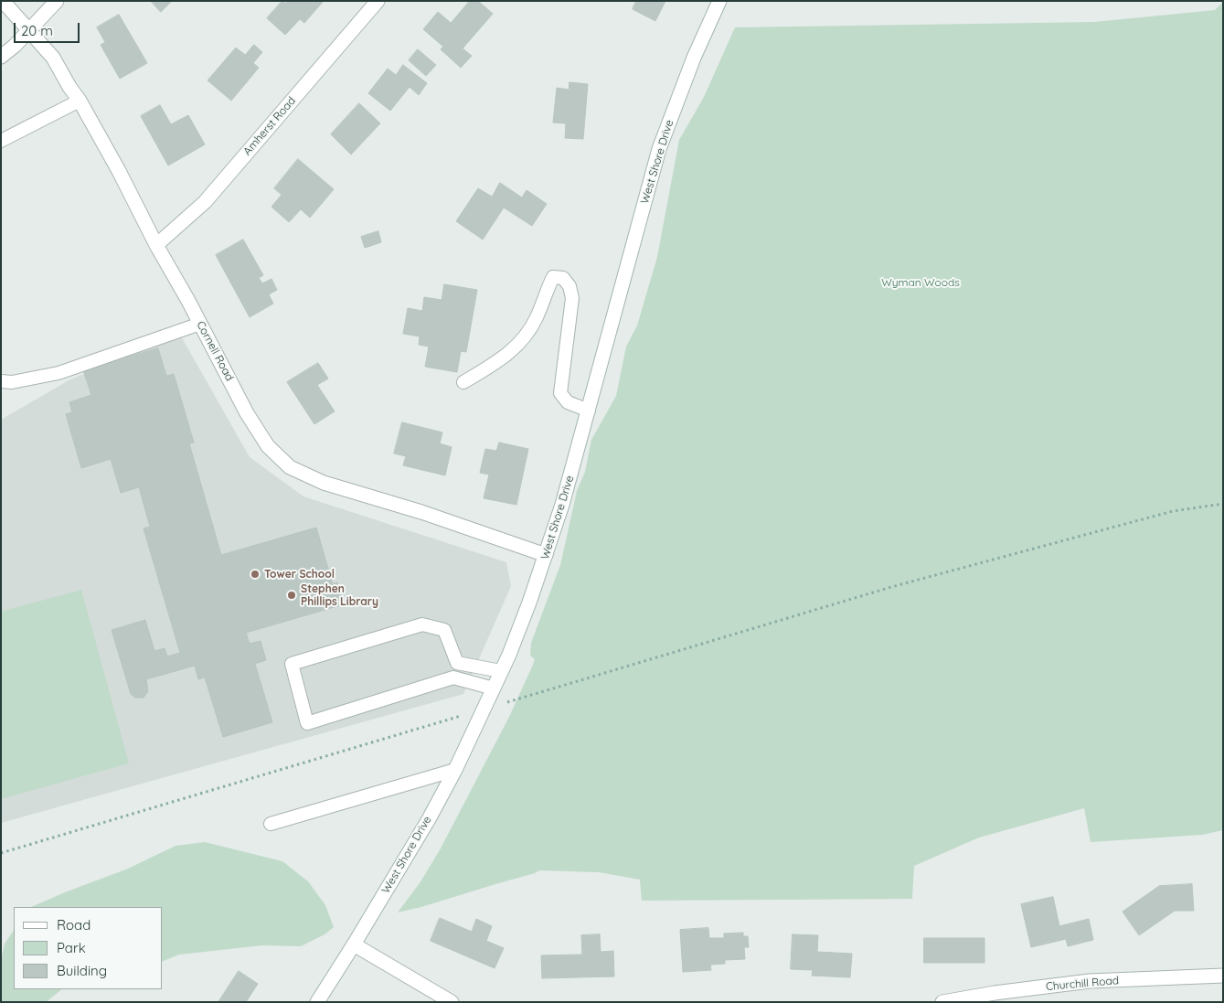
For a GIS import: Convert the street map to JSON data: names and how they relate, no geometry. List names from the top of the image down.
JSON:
{
  "streets": {
    "street": [
      "Amherst Road",
      "West Shore Drive",
      "Cornell Road",
      "Churchill Road"
    ]
  },
  "crossings": [
    ["Amherst Road", "Cornell Road"],
    ["West Shore Drive", "Cornell Road"]
  ],
  "parks": ["Wyman Woods"],
  "places": ["Tower School", "Stephen Phillips Library"],
  "legend": ["Road", "Park", "Building"],
  "scale_bar": "20 m"
}
